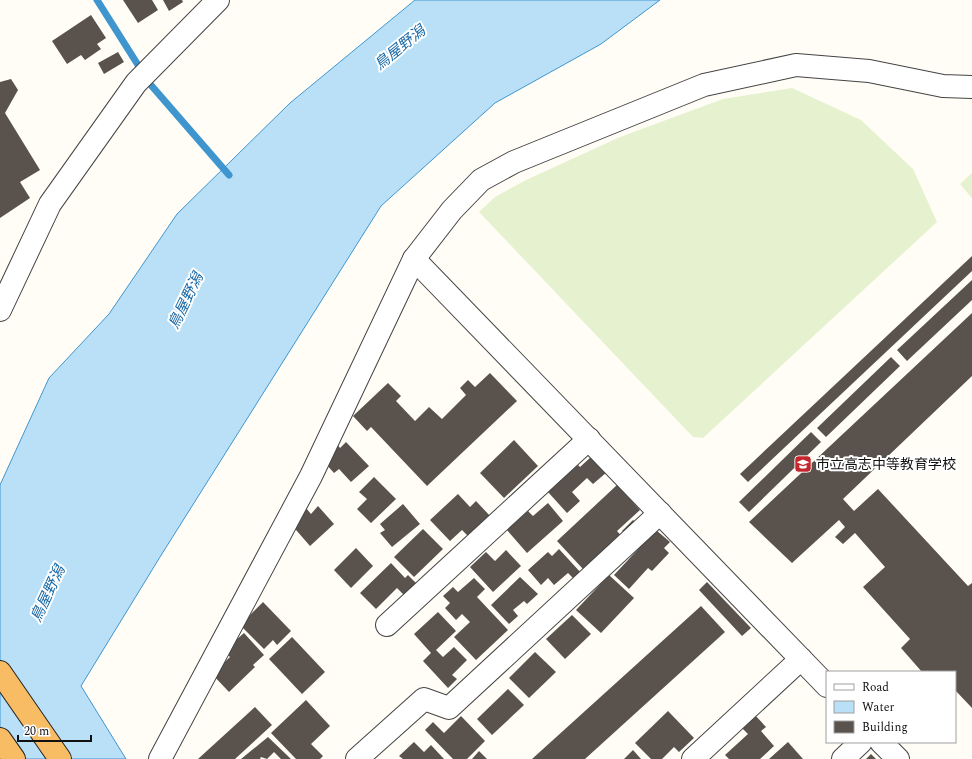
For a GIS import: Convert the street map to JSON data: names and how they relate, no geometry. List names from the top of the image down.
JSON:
{
  "water": ["鳥屋野潟"],
  "places": {
    "school or university": ["市立高志中等教育学校"]
  },
  "legend": ["Road", "Water", "Building"],
  "scale_bar": "20 m"
}
